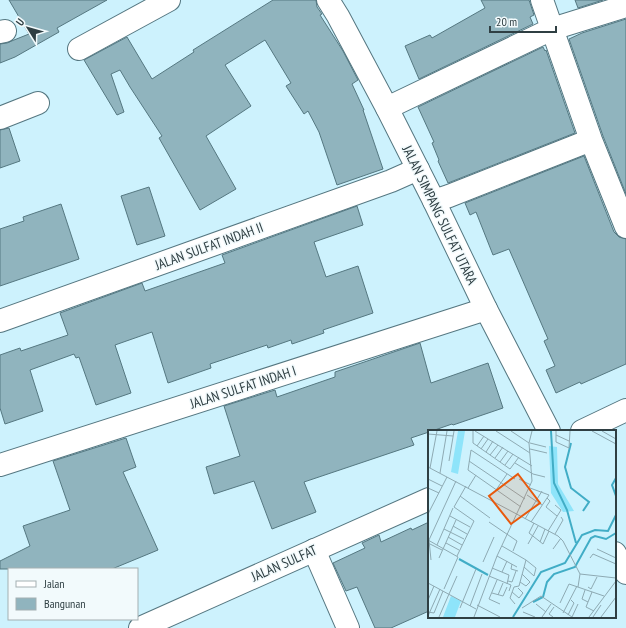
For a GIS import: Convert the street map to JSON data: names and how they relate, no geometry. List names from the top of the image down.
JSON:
{
  "streets": {
    "street": [
      "JALAN SIMPANG SULFAT UTARA",
      "JALAN SULFAT INDAH II",
      "JALAN SULFAT INDAH I",
      "JALAN SULFAT"
    ]
  },
  "crossings": [
    ["JALAN SIMPANG SULFAT UTARA", "JALAN SULFAT INDAH II"],
    ["JALAN SIMPANG SULFAT UTARA", "JALAN SULFAT INDAH I"]
  ],
  "legend": ["Jalan", "Bangunan"],
  "scale_bar": "20 m",
  "north": "top left"
}
